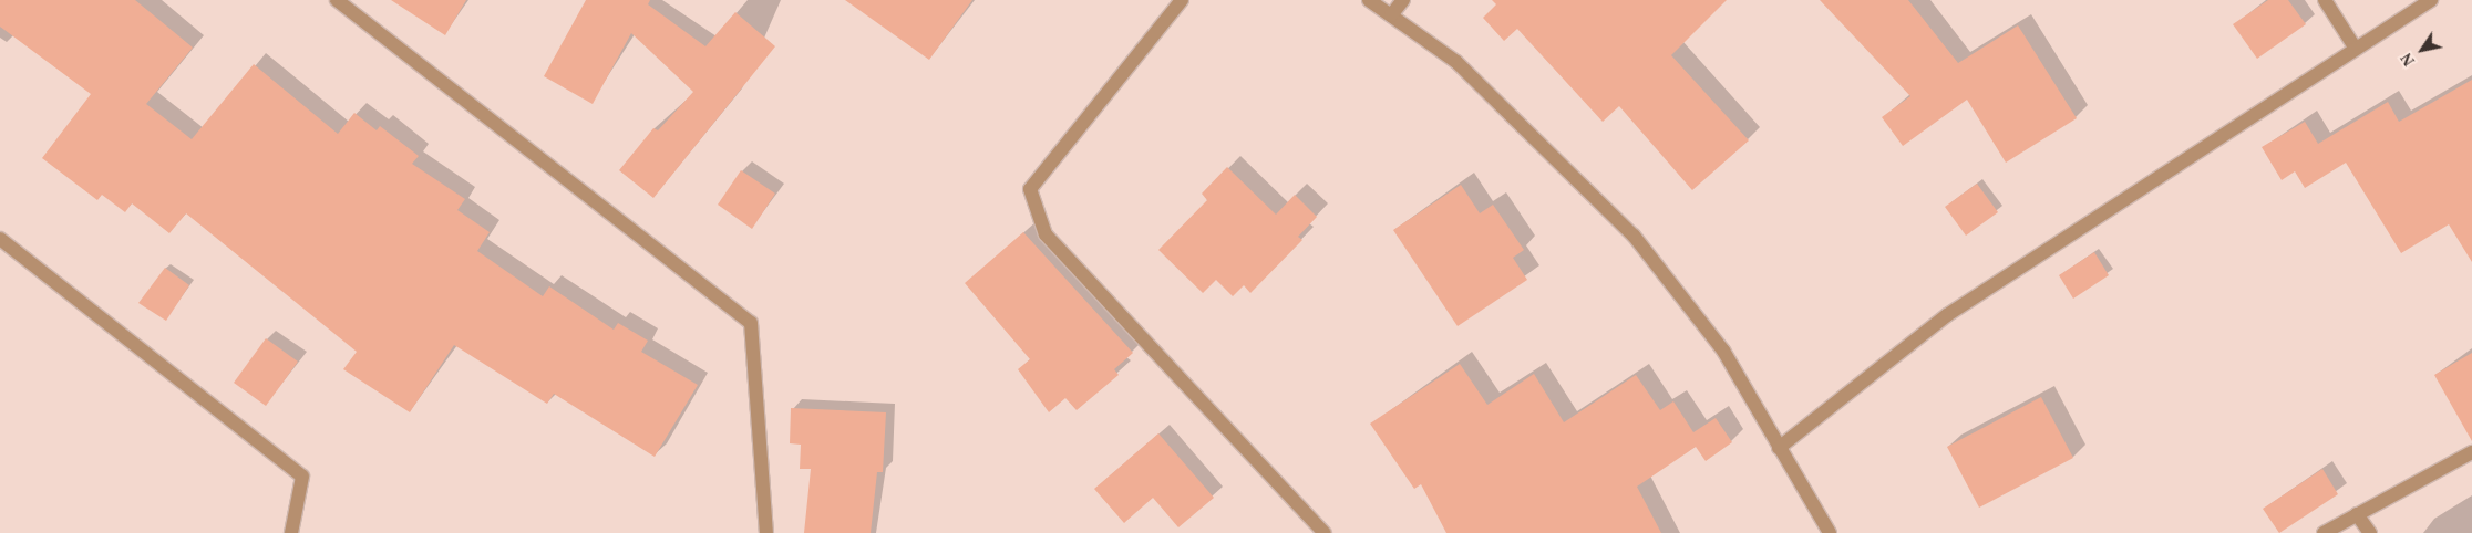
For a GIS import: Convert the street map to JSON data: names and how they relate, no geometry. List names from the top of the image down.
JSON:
{
  "north": "bottom left"
}
